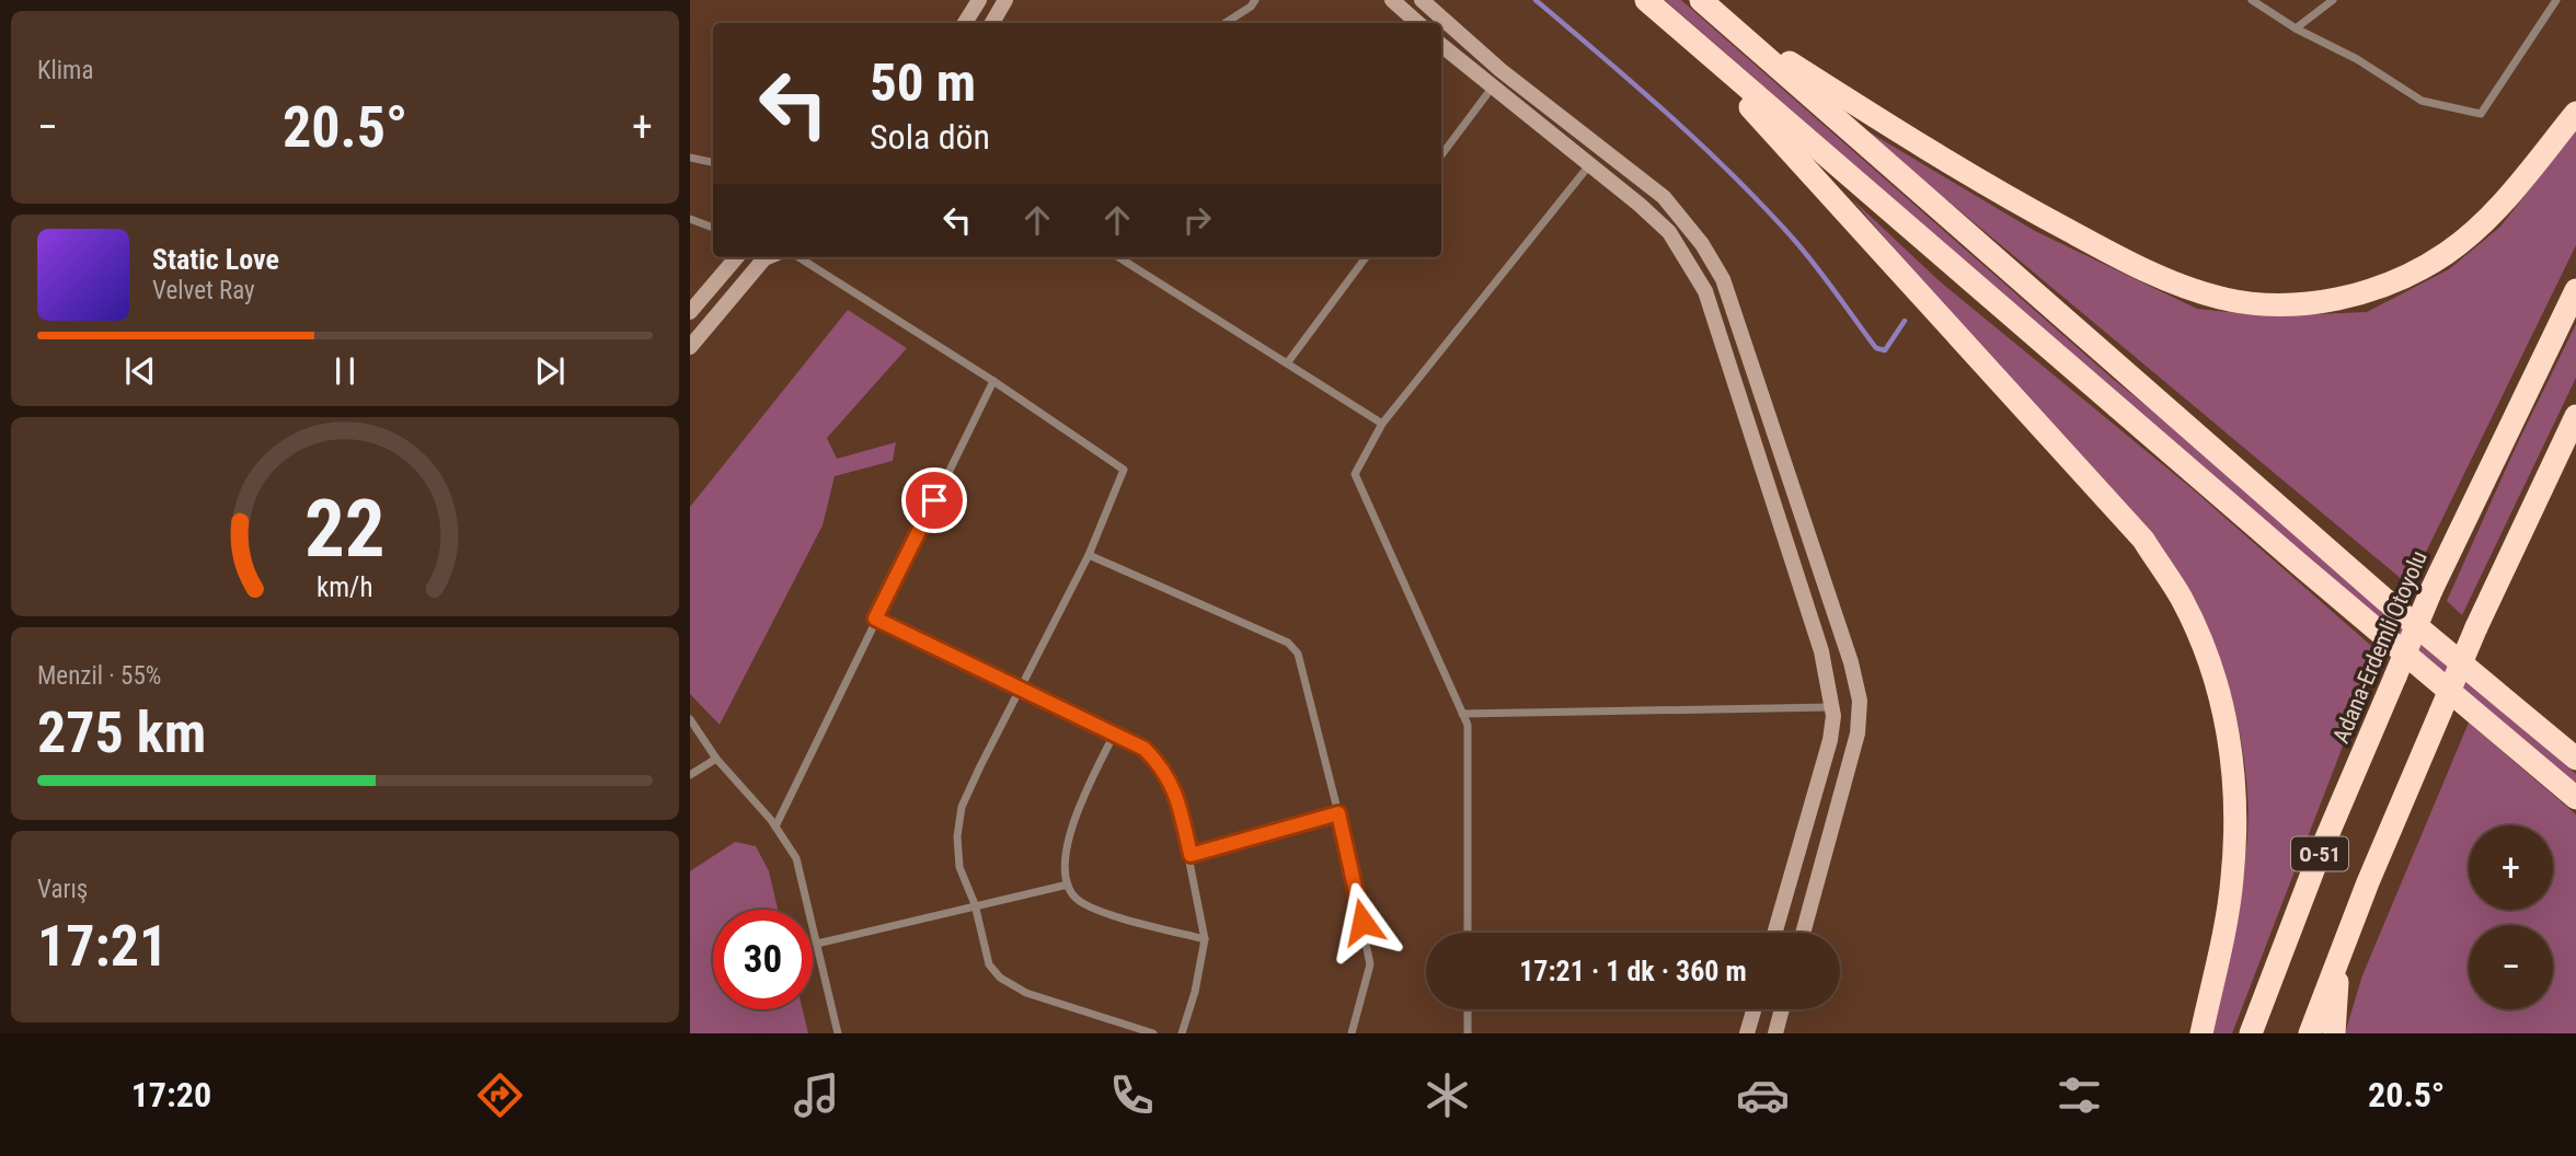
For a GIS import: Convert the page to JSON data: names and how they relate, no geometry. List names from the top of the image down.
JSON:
{
  "streets": {
    "highway": ["Adana-Erdemli Otoyolu", "O-51"]
  },
  "page": {
    "tile": [
      "Klima",
      ["Menzil · 55%", "275 km"],
      ["Varış", "17:21"]
    ],
    "turn": ["50 m", "Sola dön"],
    "heat": ["−", "20.5°", "+"],
    "song": ["Static Love", "Velvet Ray"],
    "map_buttons": ["+", "−"],
    "limit": "30",
    "trip": "17:21 · 1 dk · 360 m",
    "tabs": ["17:20", "20.5°"],
    "gauge": ["22", "km/h"]
  }
}
